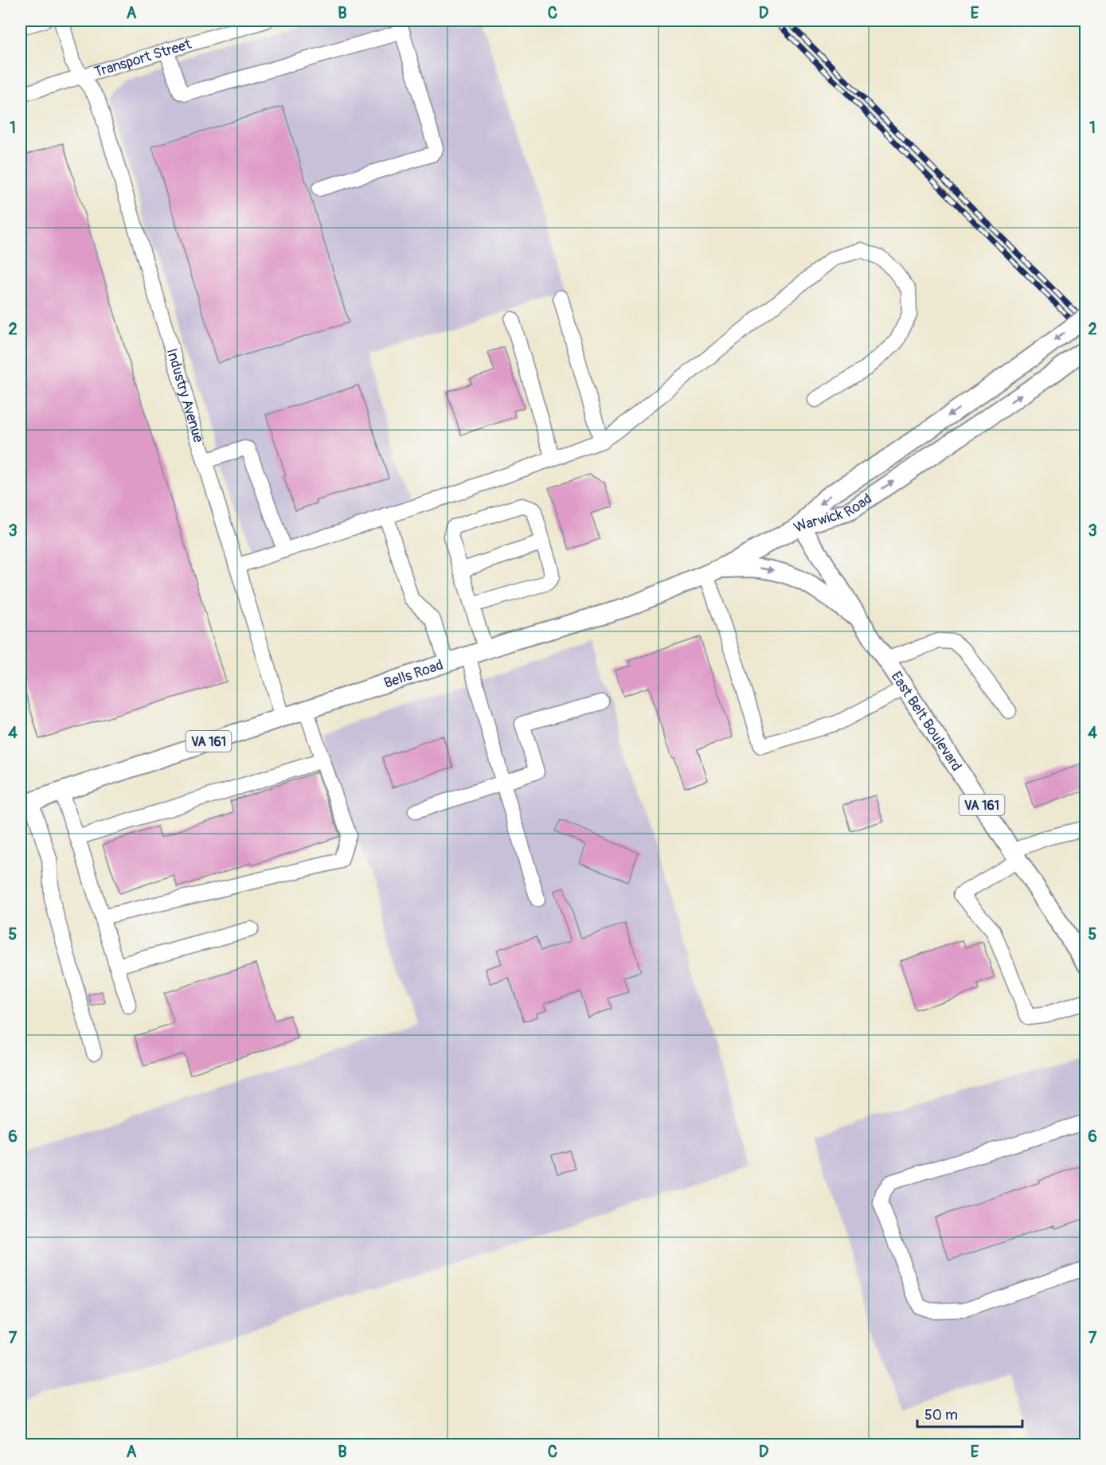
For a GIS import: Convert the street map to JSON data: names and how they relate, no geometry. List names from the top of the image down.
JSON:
{
  "streets": {
    "main road": [
      "Warwick Road",
      "Bells Road",
      "East Belt Boulevard",
      "VA 161"
    ],
    "street": ["Transport Street", "Industry Avenue"]
  },
  "crossings": [
    ["Transport Street", "Industry Avenue"],
    ["Industry Avenue", "Bells Road"],
    ["Warwick Road", "Bells Road"],
    ["Warwick Road", "East Belt Boulevard"],
    ["Bells Road", "East Belt Boulevard"],
    ["Bells Road", "VA 161"],
    ["East Belt Boulevard", "VA 161"]
  ],
  "scale_bar": "50 m",
  "grid": {
    "columns": [
      "A",
      "B",
      "C",
      "D",
      "E"
    ],
    "rows": [
      "1",
      "2",
      "3",
      "4",
      "5",
      "6",
      "7"
    ]
  }
}
